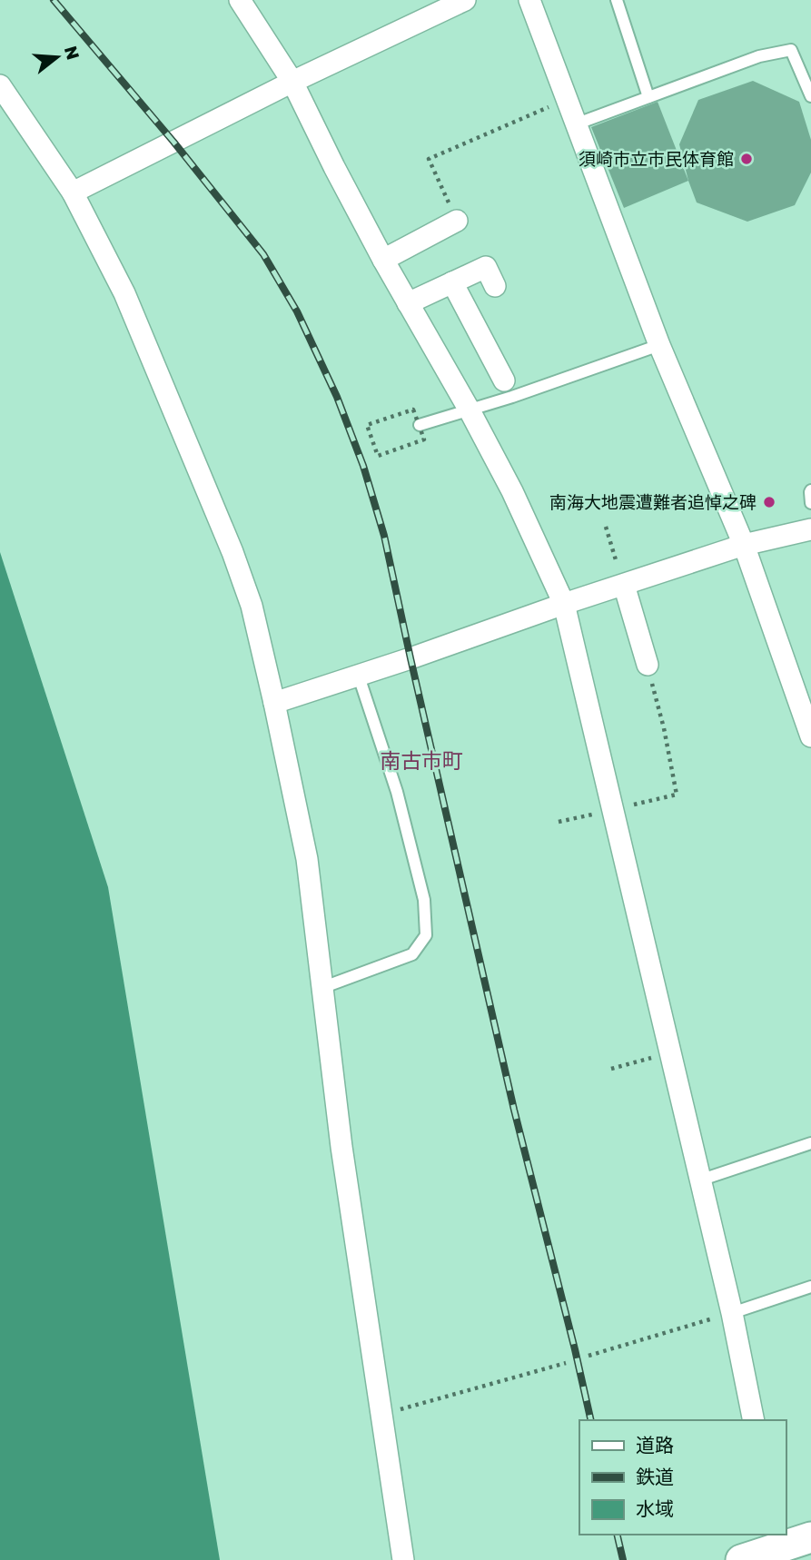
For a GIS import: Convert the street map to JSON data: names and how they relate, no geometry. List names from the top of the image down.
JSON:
{
  "districts": ["南古市町"],
  "places": ["須崎市立市民体育館", "南海大地震遭難者追悼之碑"],
  "legend": ["道路", "鉄道", "水域"],
  "north": "right"
}
